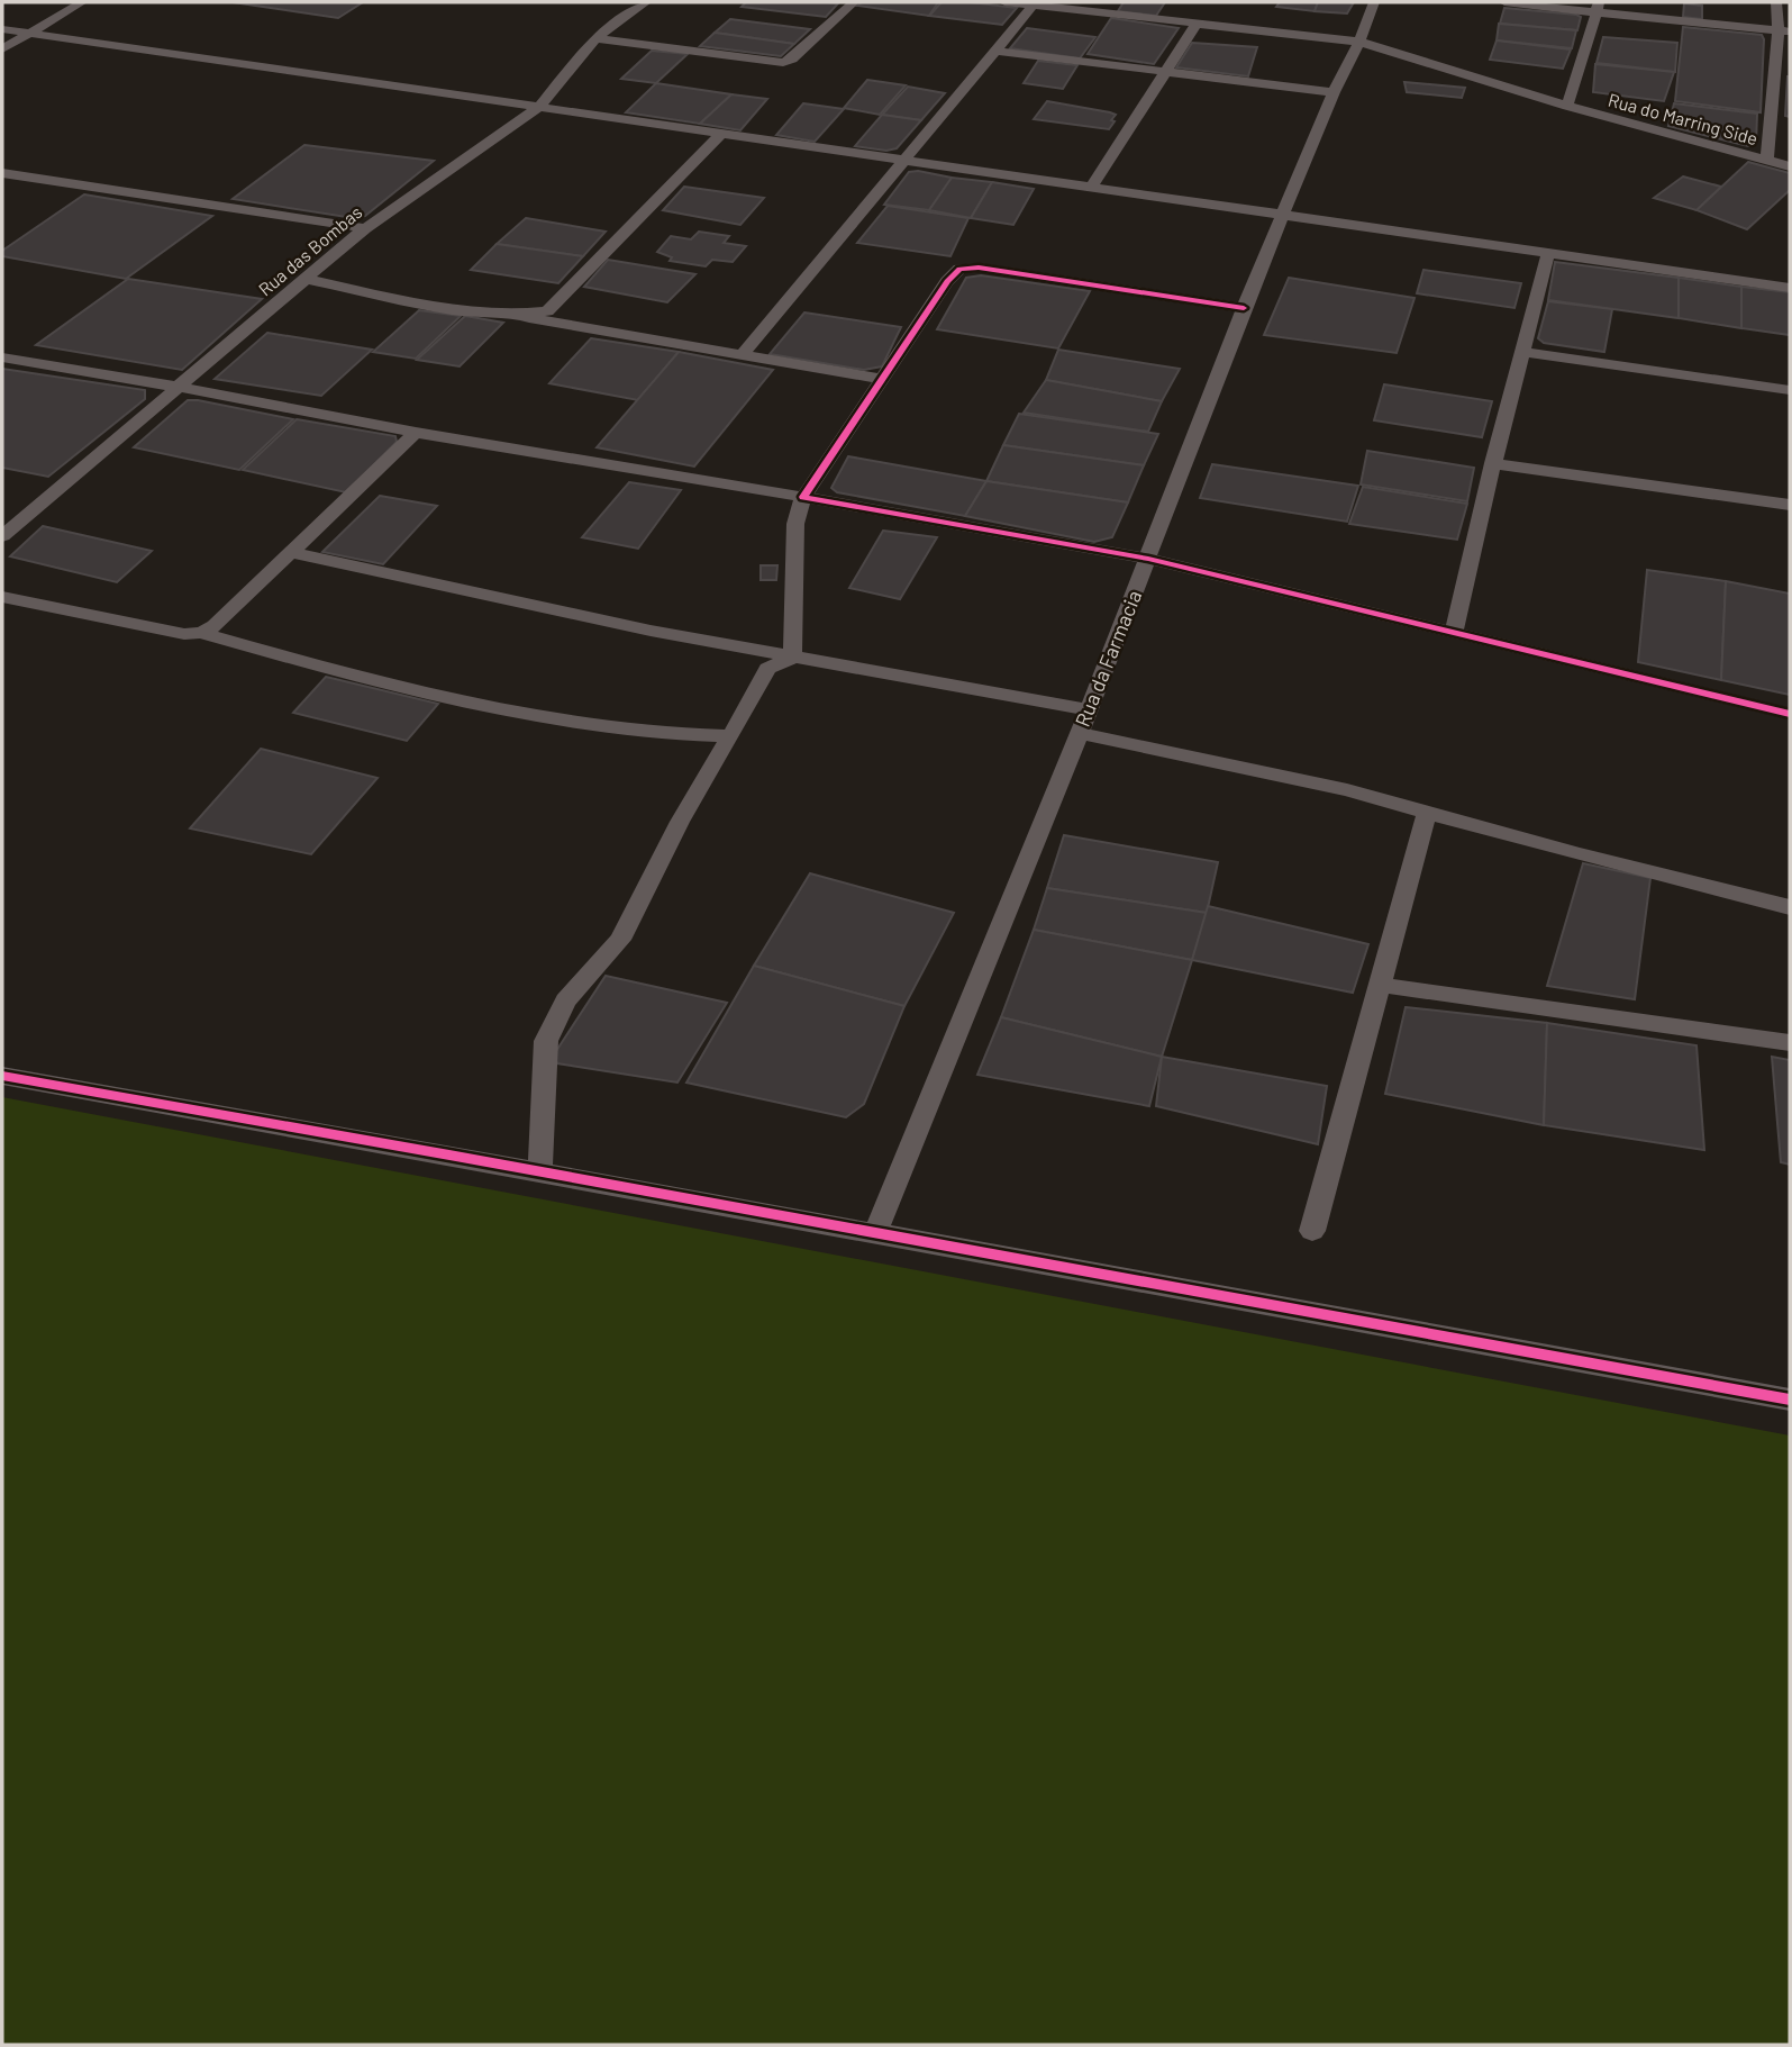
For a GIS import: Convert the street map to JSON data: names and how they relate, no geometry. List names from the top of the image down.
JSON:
{
  "streets": {
    "street": ["Rua do Marring Side", "Rua das Bombas", "Rua da Farmacia"]
  },
  "crossings": [
    ["Rua do Marring Side", "Rua da Farmacia"]
  ]
}
